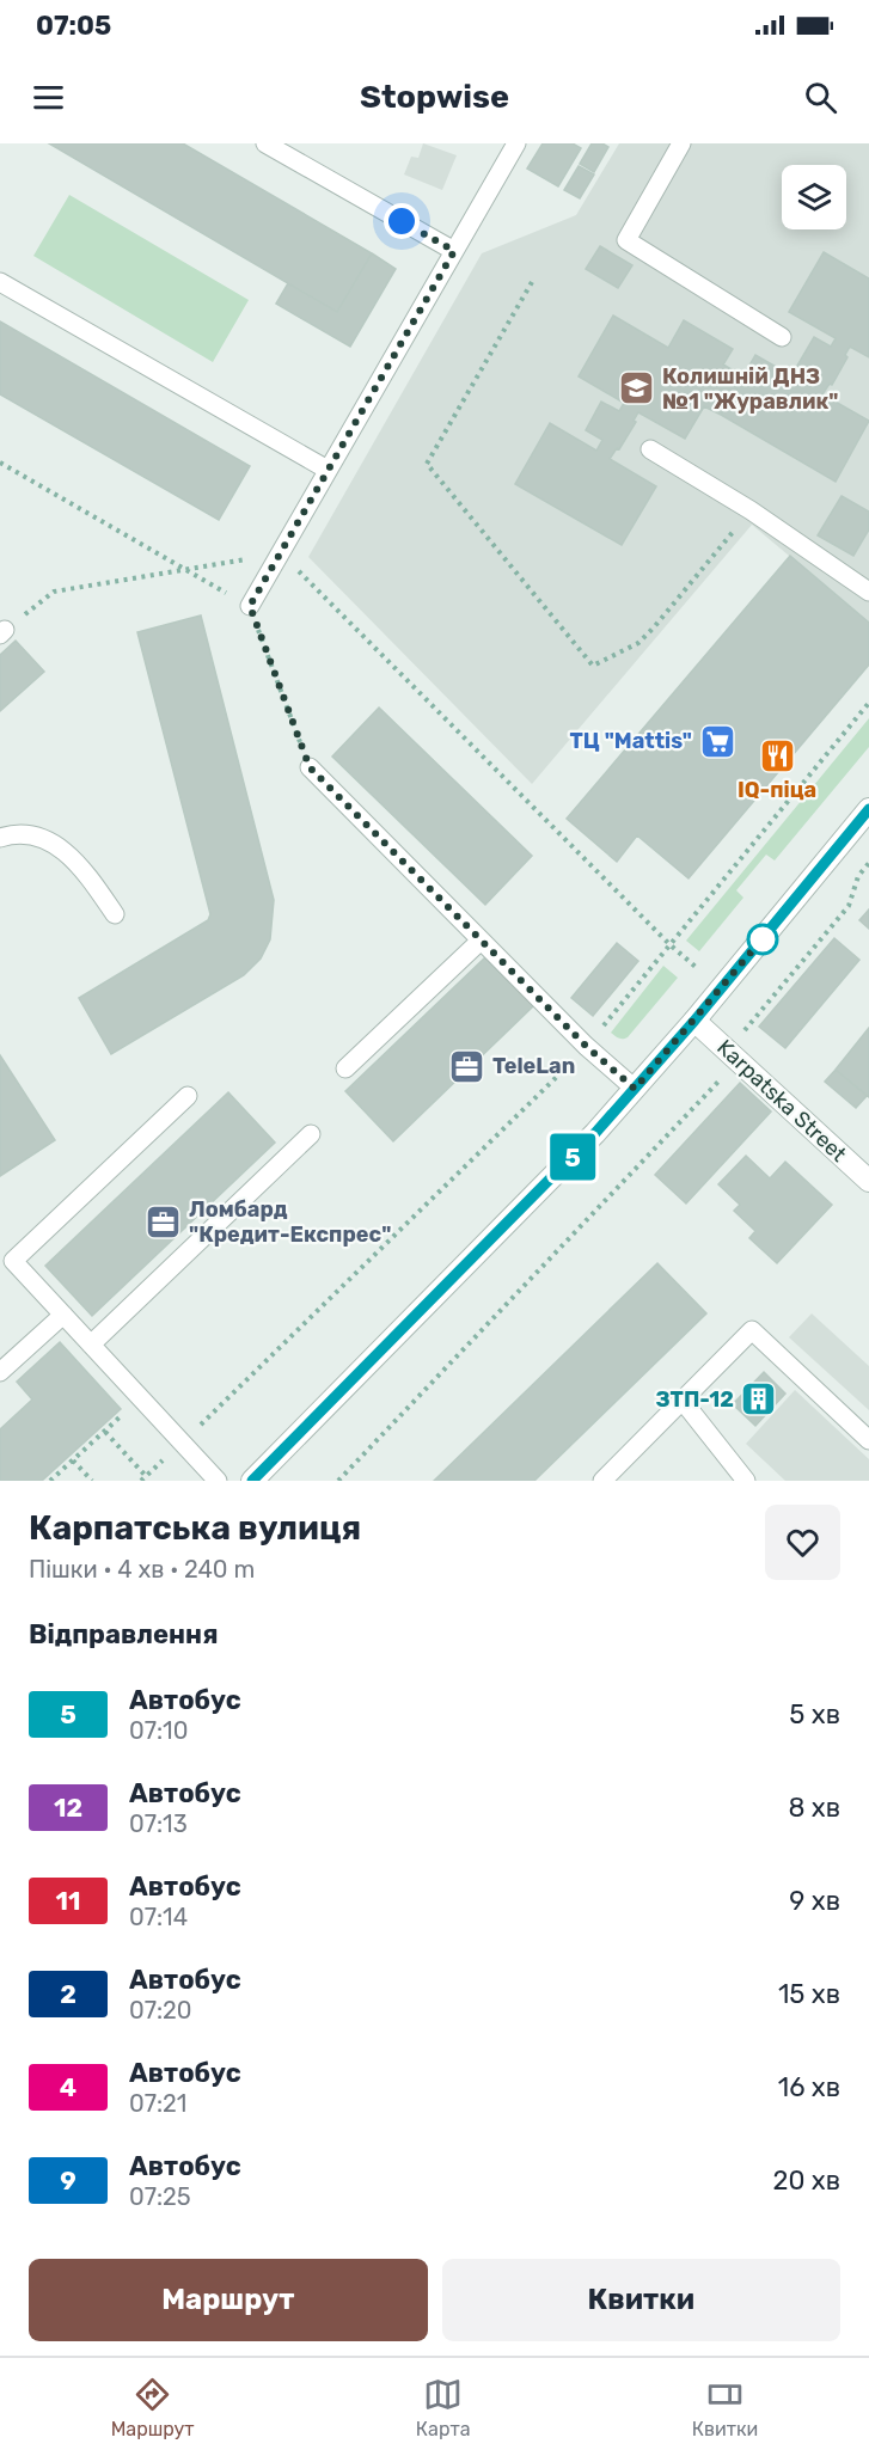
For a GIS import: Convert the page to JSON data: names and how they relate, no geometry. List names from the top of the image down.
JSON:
{
  "streets": {
    "street": ["Karpatska Street"]
  },
  "places": {
    "school or university": ["Колишній ДНЗ №1 \"Журавлик\""],
    "supermarket": ["ТЦ \"Mattis\""],
    "restaurant": ["IQ-піца"],
    "office": ["TeleLan", "Ломбард \"Кредит-Експрес\""],
    "building": ["ЗТП-12"]
  },
  "lines": ["bus line 5"],
  "page": {
    "status": "07:05",
    "header": "Stopwise",
    "on_map": "5",
    "heading": [
      ["Карпатська вулиця", "Пішки · 4 хв · 240 m"],
      "Відправлення"
    ],
    "list": [
      {
        "mark": "5",
        "name": "Автобус",
        "note": "07:10",
        "value": "5 хв"
      },
      {
        "mark": "12",
        "name": "Автобус",
        "note": "07:13",
        "value": "8 хв"
      },
      {
        "mark": "11",
        "name": "Автобус",
        "note": "07:14",
        "value": "9 хв"
      },
      {
        "mark": "2",
        "name": "Автобус",
        "note": "07:20",
        "value": "15 хв"
      },
      {
        "mark": "4",
        "name": "Автобус",
        "note": "07:21",
        "value": "16 хв"
      },
      {
        "mark": "9",
        "name": "Автобус",
        "note": "07:25",
        "value": "20 хв"
      }
    ],
    "buttons": ["Маршрут", "Квитки"],
    "tabs": ["Маршрут", "Карта", "Квитки"]
  }
}
